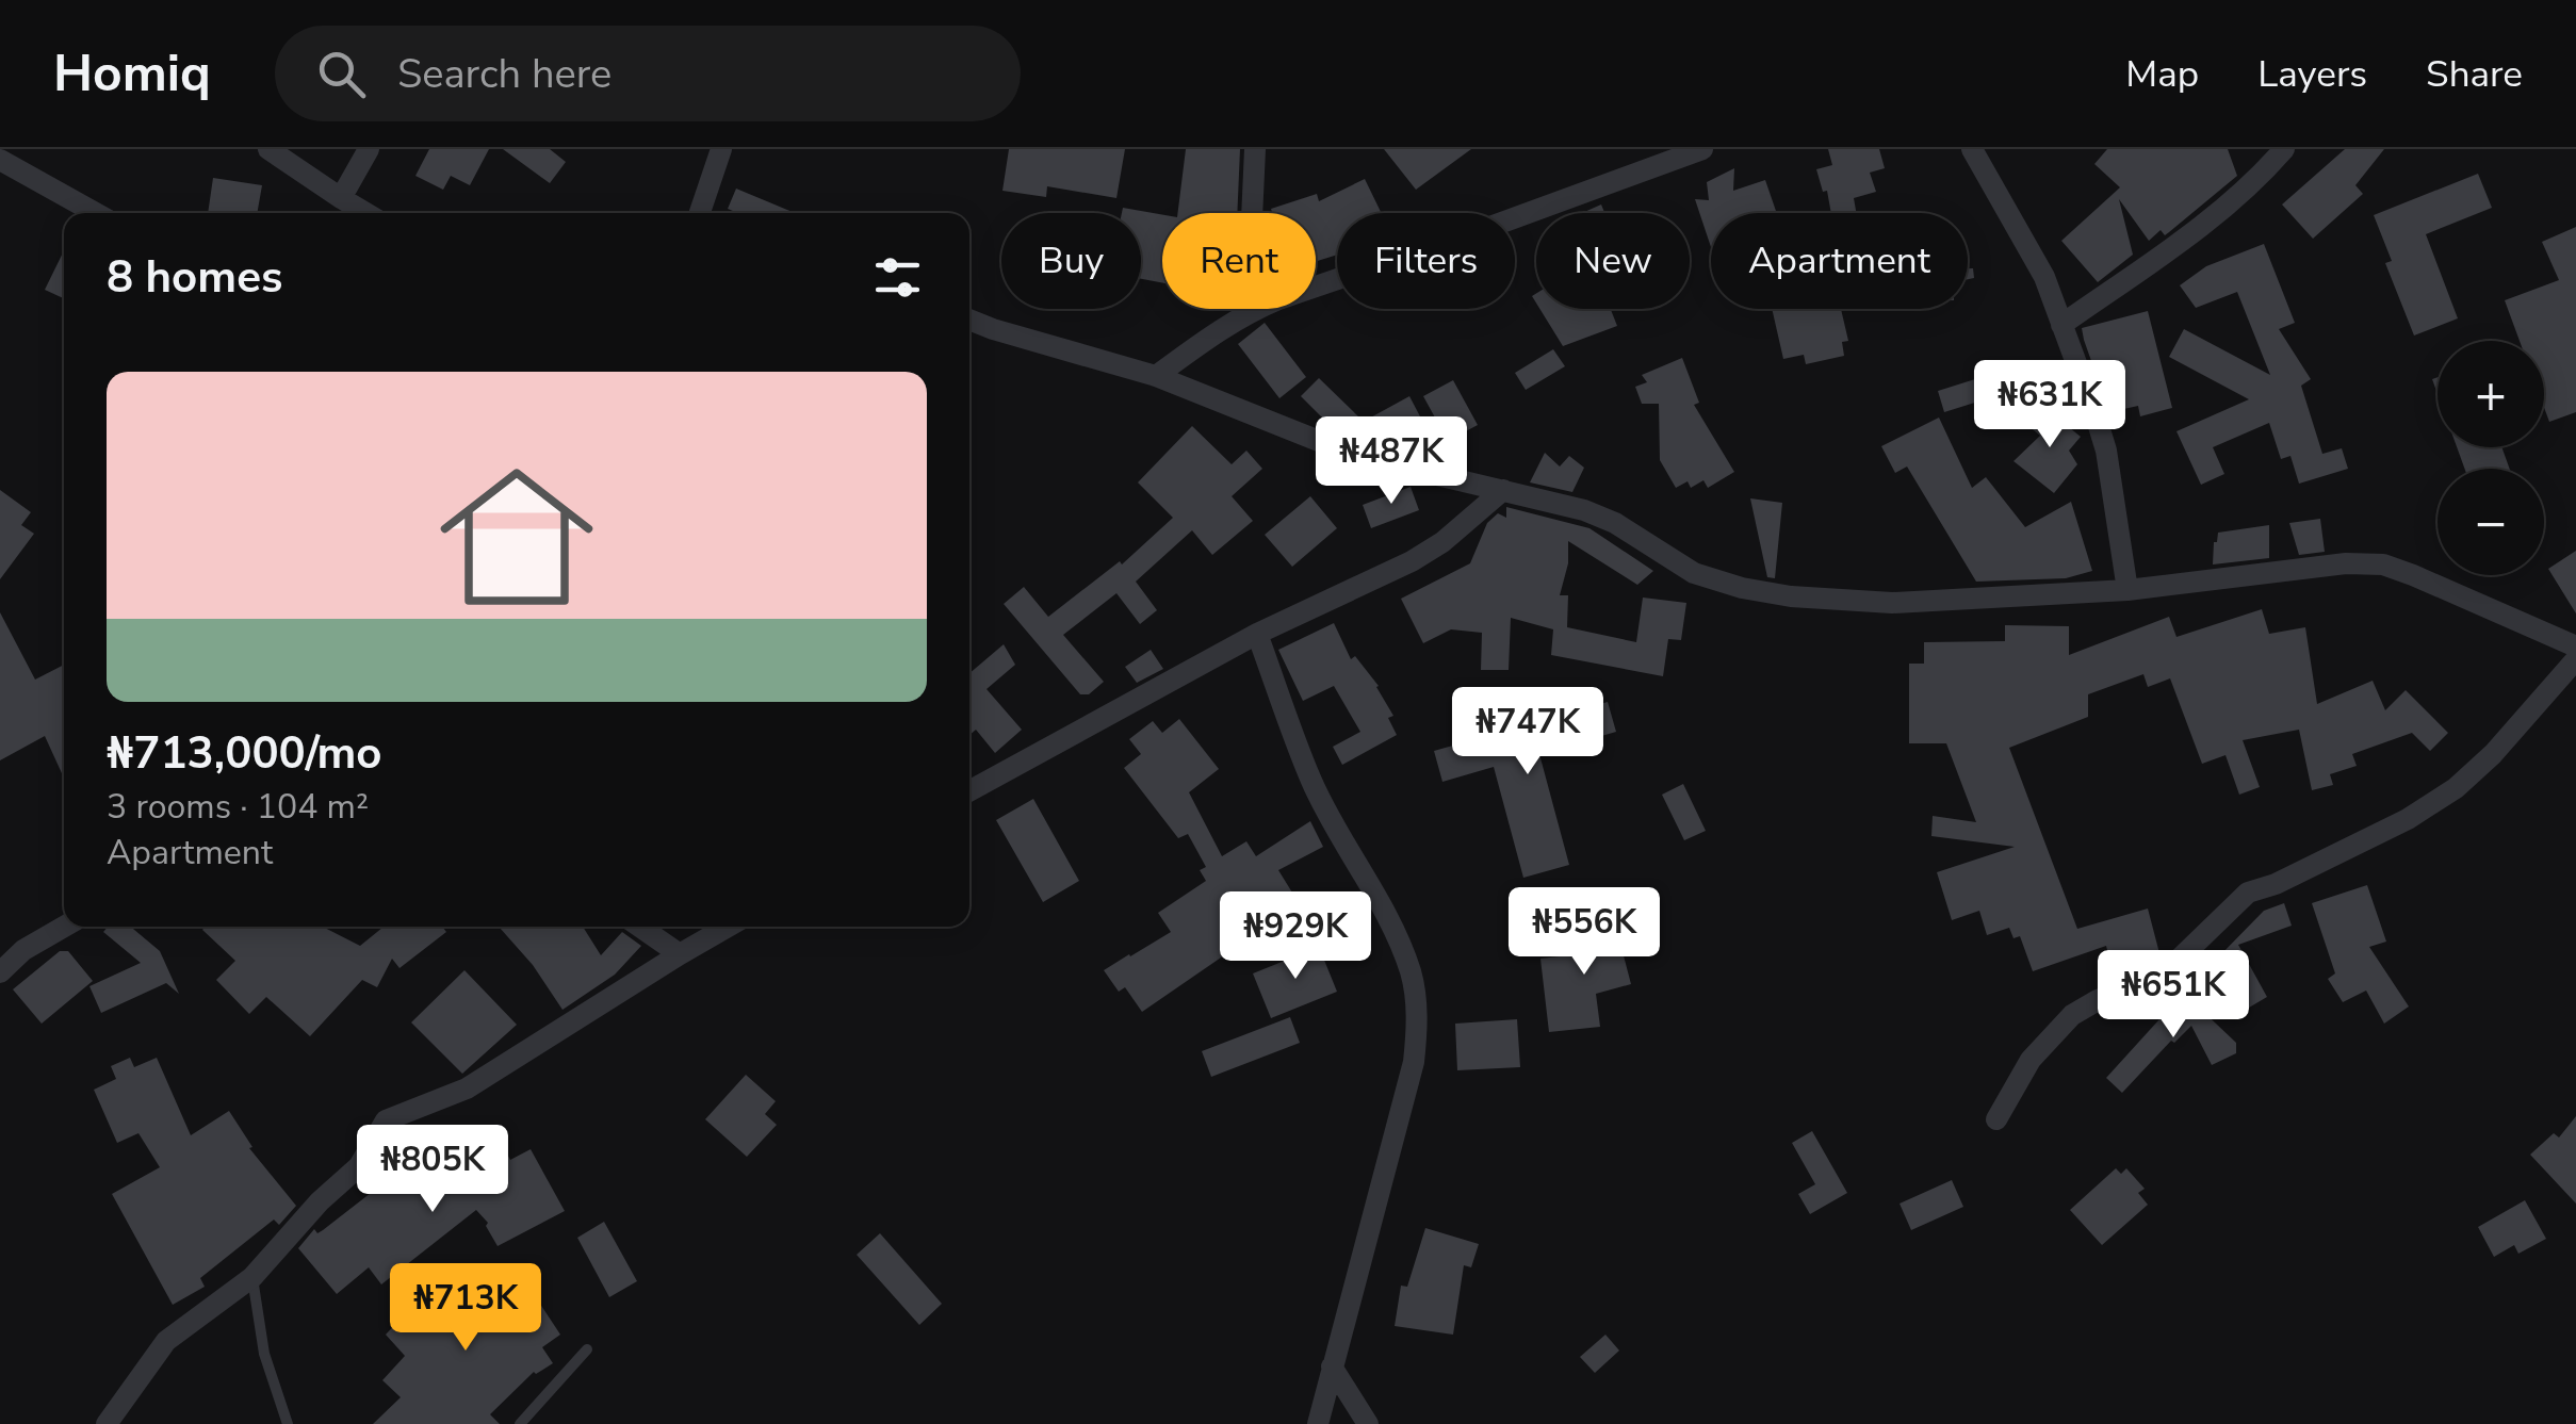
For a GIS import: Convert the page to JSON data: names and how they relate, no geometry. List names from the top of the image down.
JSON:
{
  "page": {
    "header": "Homiq",
    "search": "Search here",
    "nav": ["Map", "Layers", "Share"],
    "chip": [
      "Buy",
      "Rent",
      "Filters",
      "New",
      "Apartment"
    ],
    "heading": "8 homes",
    "map_buttons": ["+", "−"],
    "list": [
      {
        "name": "₦713,000/mo",
        "note": "3 rooms · 104 m² · Apartment"
      }
    ],
    "price": [
      "₦631K",
      "₦487K",
      "₦747K",
      "₦556K",
      "₦929K",
      "₦651K",
      "₦805K",
      "₦713K"
    ]
  }
}
